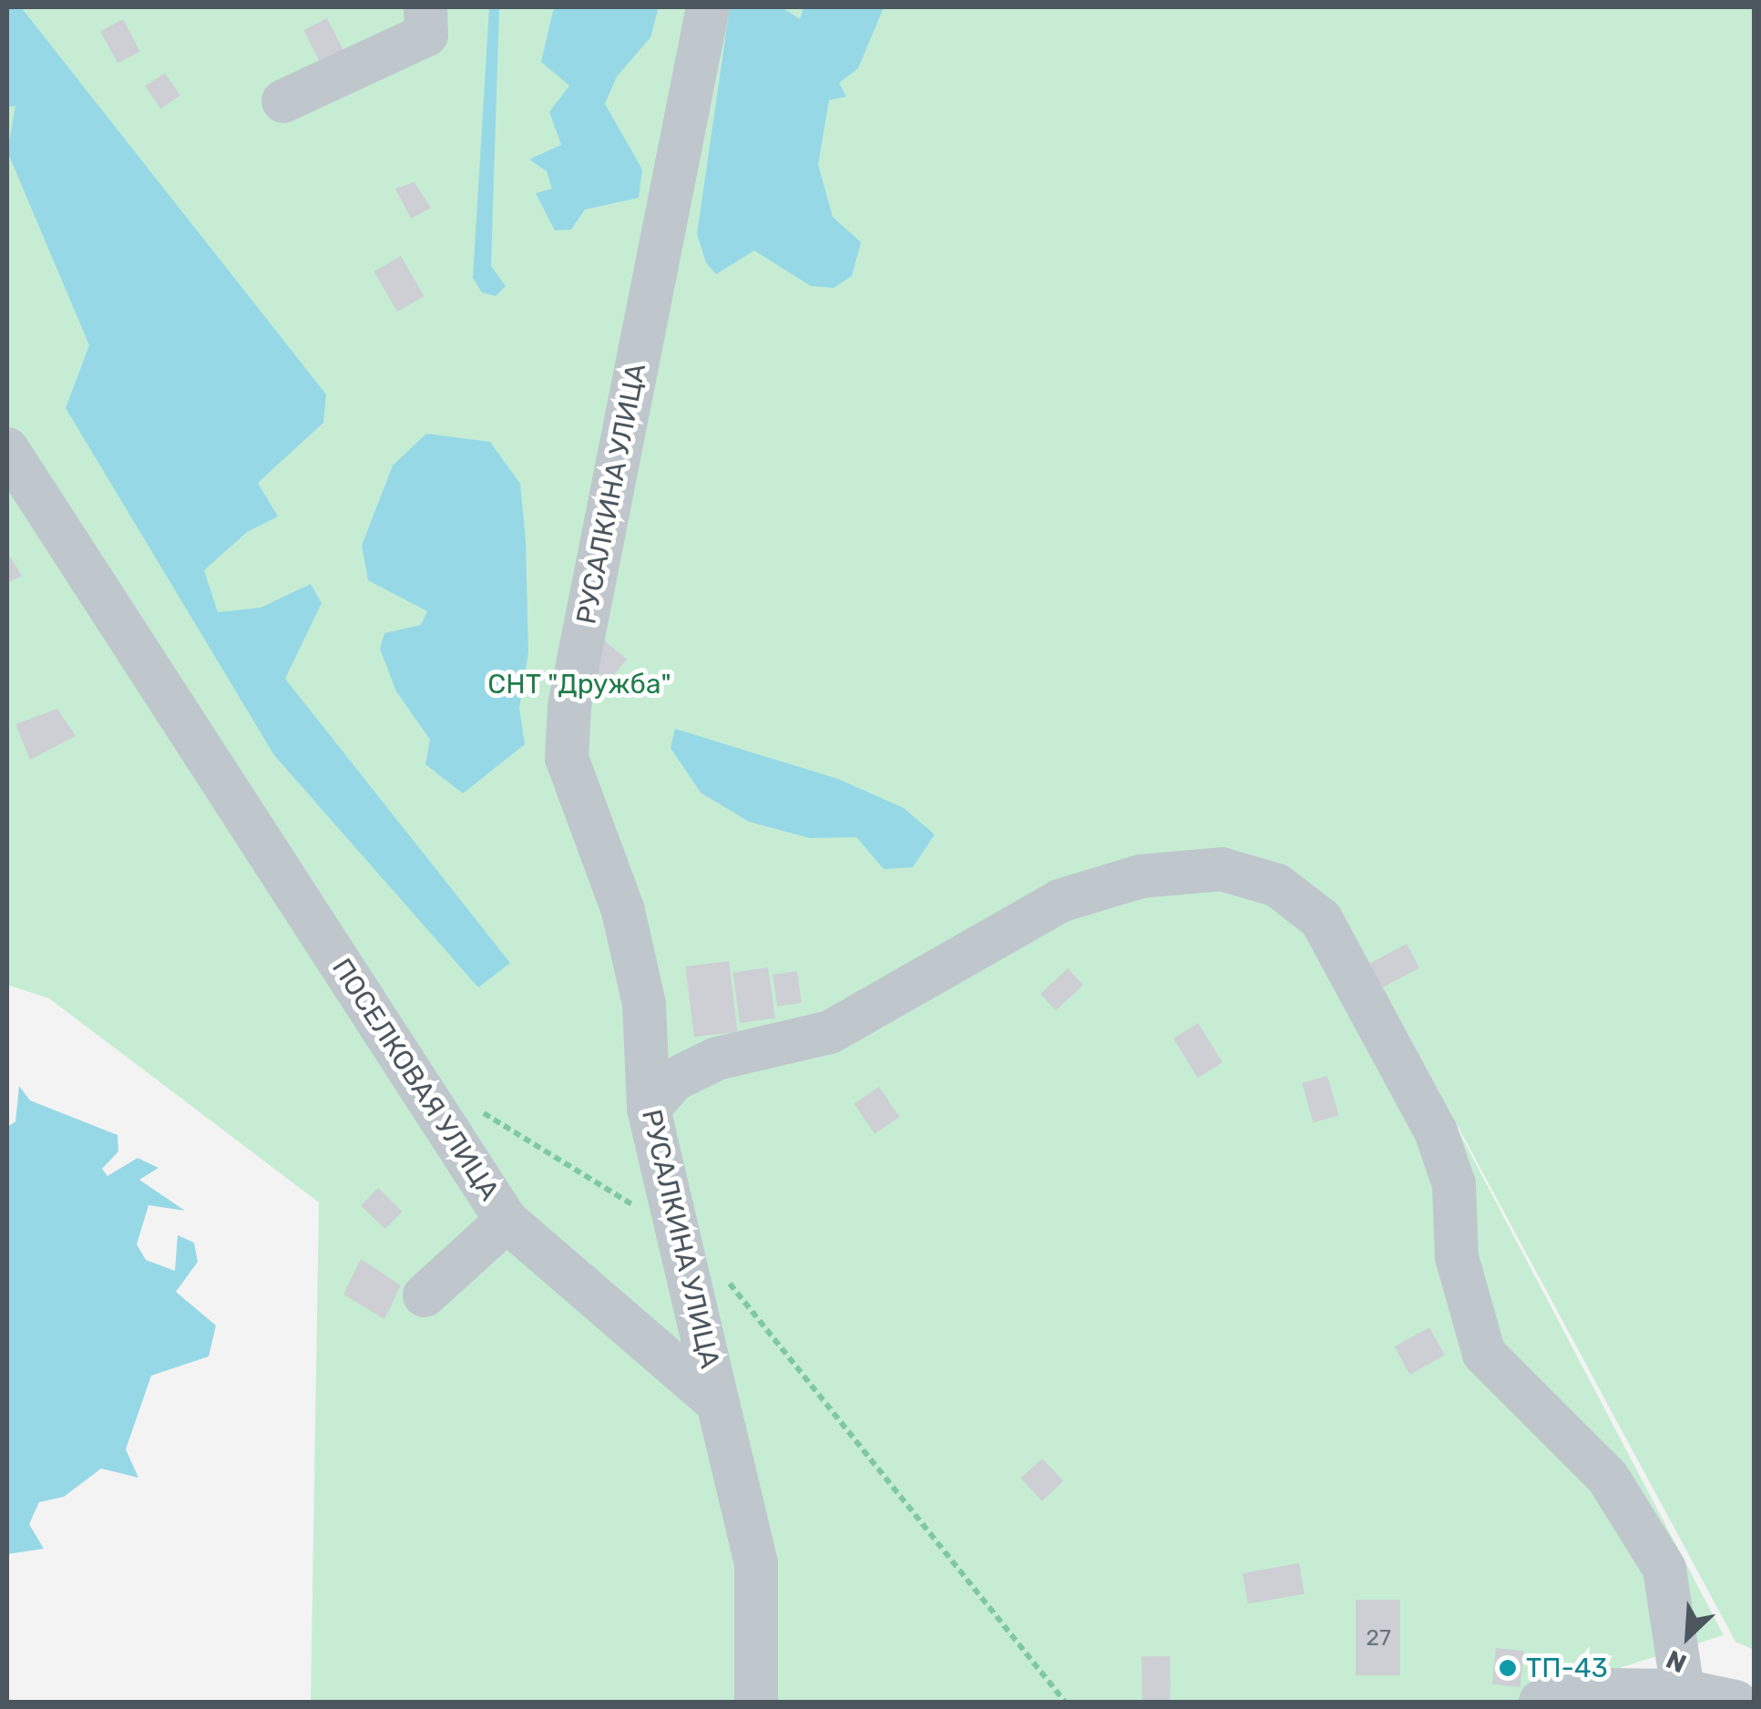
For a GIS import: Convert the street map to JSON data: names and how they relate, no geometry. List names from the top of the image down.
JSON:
{
  "streets": {
    "street": ["РУСАЛКИНА УЛИЦА", "ПОСЕЛКОВАЯ УЛИЦА"]
  },
  "crossings": [
    ["РУСАЛКИНА УЛИЦА", "ПОСЕЛКОВАЯ УЛИЦА"]
  ],
  "parks": ["СНТ \"Дружба\""],
  "places": ["ТП-43"],
  "house_numbers": ["27"],
  "north": "bottom left"
}
